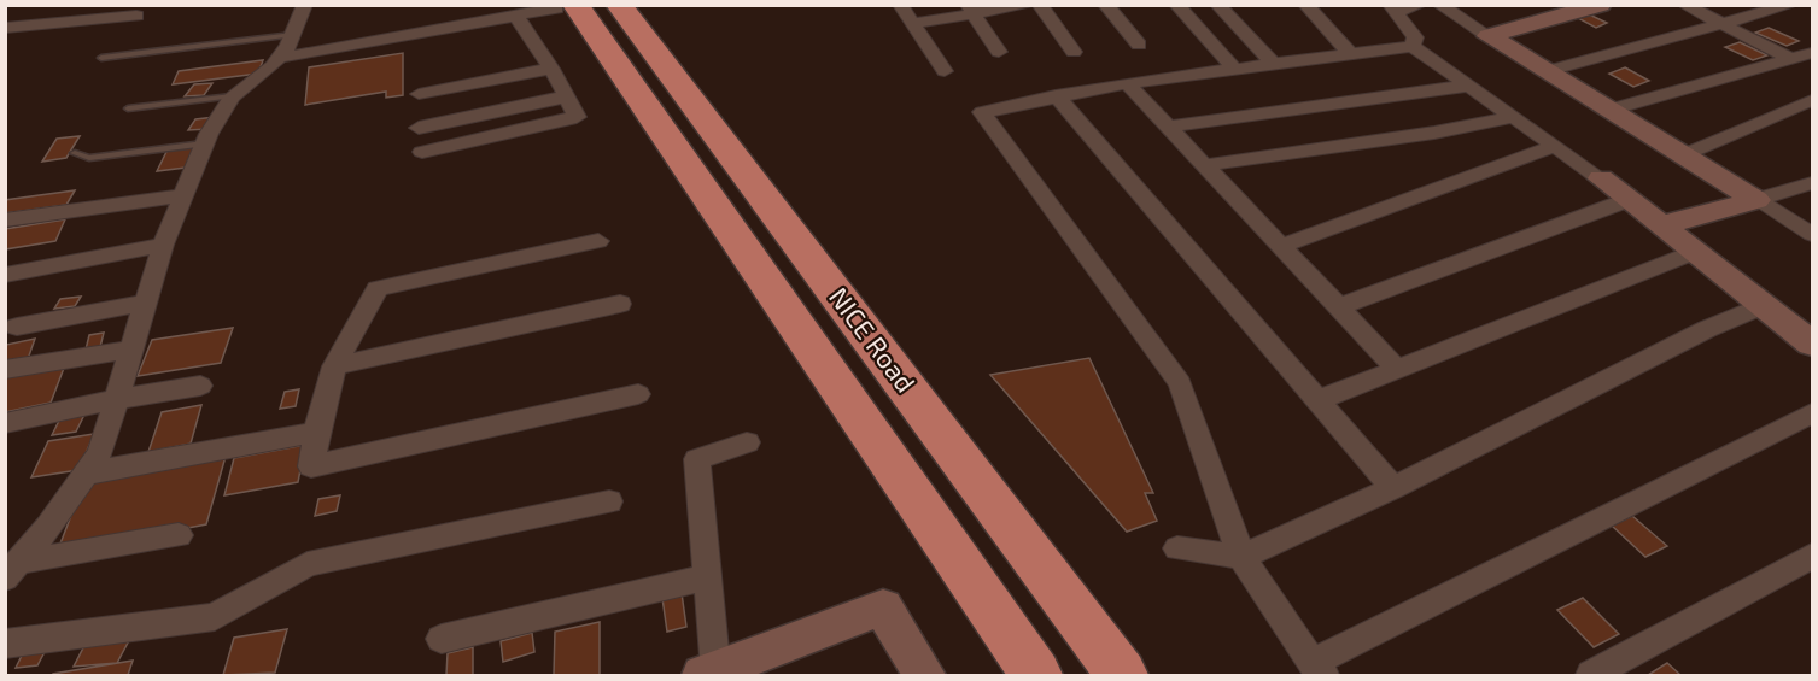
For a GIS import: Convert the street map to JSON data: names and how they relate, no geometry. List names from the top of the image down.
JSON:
{
  "streets": {
    "highway": ["NICE Road"]
  }
}
